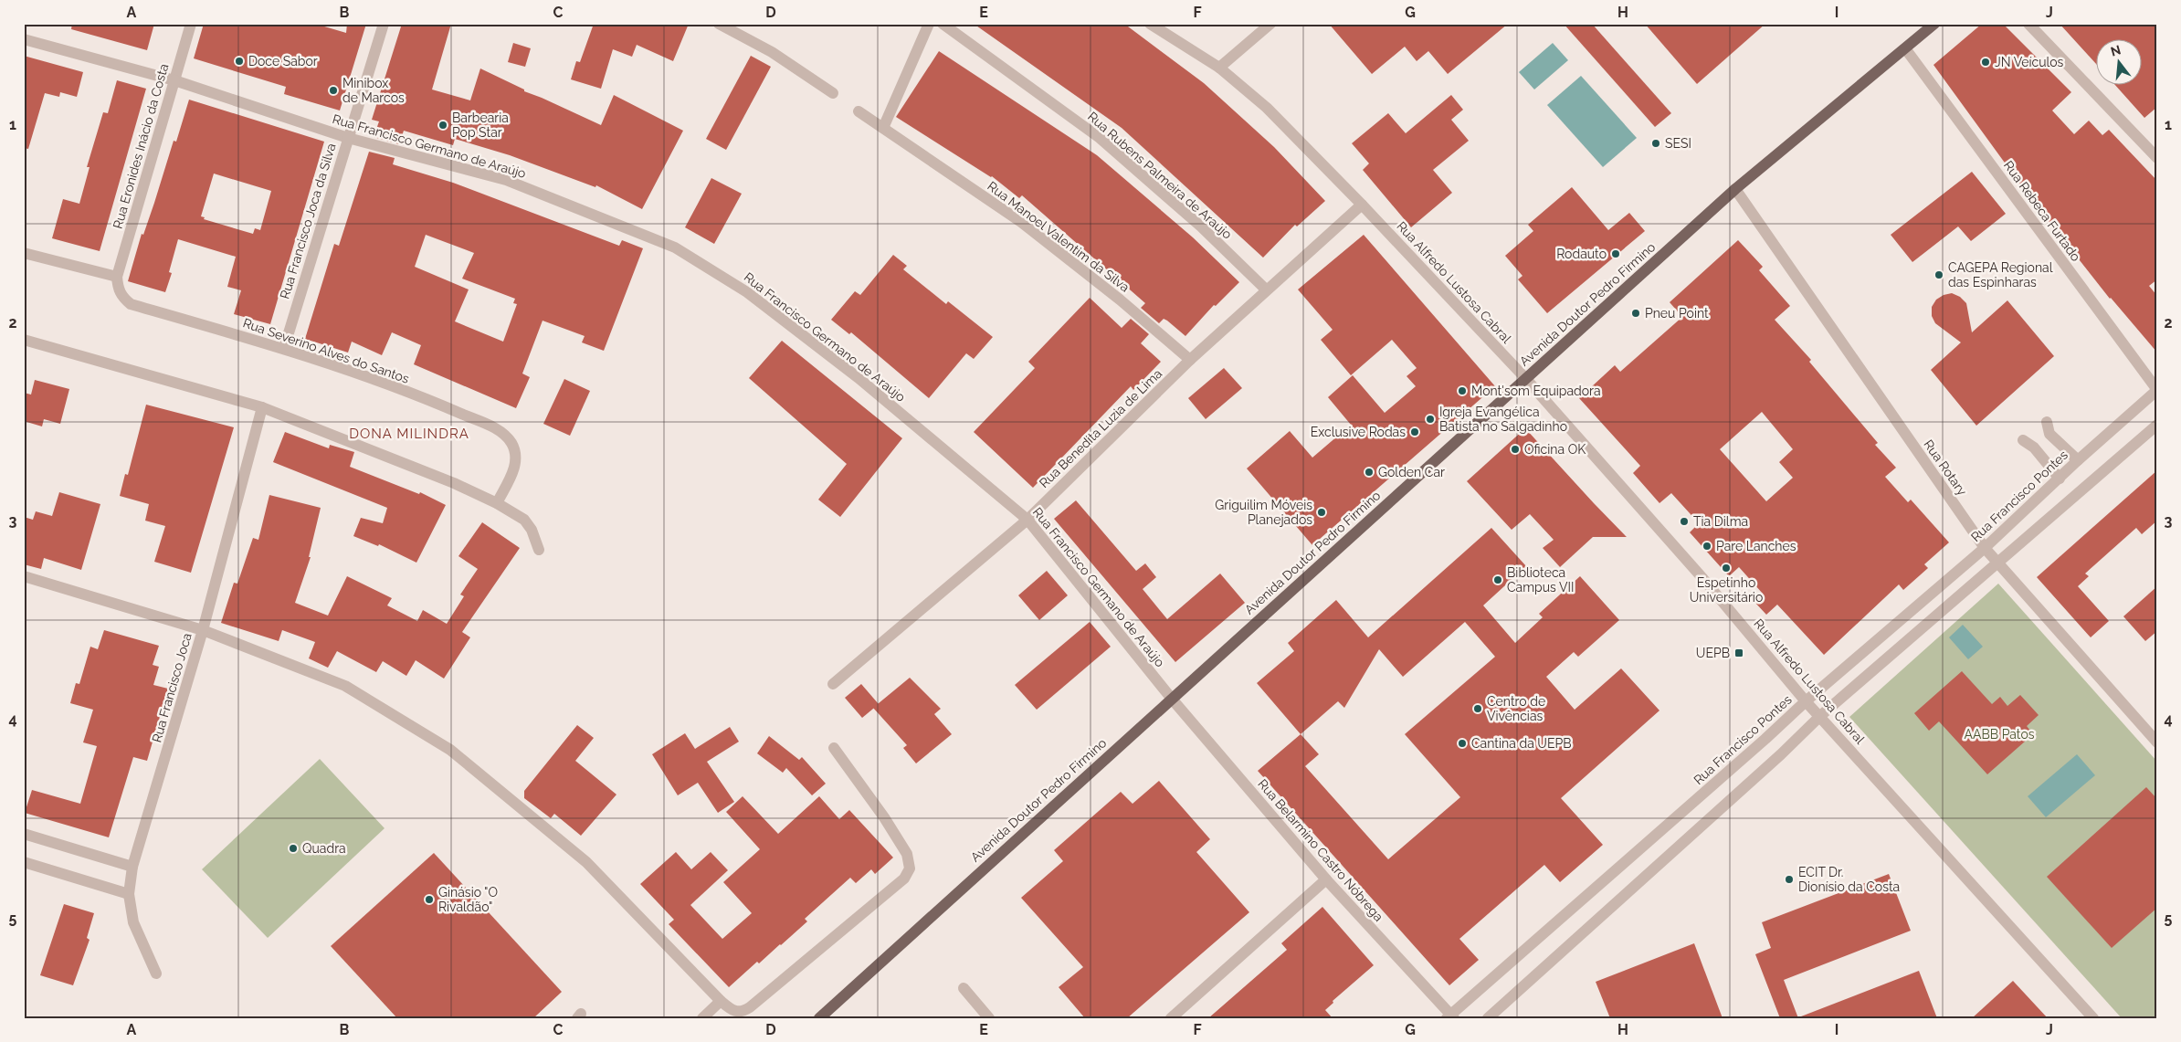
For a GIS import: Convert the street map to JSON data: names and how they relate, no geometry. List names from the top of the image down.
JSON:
{
  "streets": {
    "main road": ["Avenida Doutor Pedro Firmino"],
    "street": [
      "Rua Eronides Inácio da Costa",
      "Rua Francisco Germano de Araújo",
      "Rua Rubens Palmeira de Araújo",
      "Rua Rebeca Furtado",
      "Rua Francisco Joca da Silva",
      "Rua Manoel Valentim da Silva",
      "Rua Alfredo Lustosa Cabral",
      "Rua Severino Alves do Santos",
      "Rua Benedita Luzia de Lima",
      "Rua Rotary",
      "Rua Francisco Pontes",
      "Rua Francisco Joca",
      "Rua Belarmino Castro Nóbrega"
    ]
  },
  "crossings": [
    ["Rua Eronides Inácio da Costa", "Rua Francisco Germano de Araújo"],
    ["Rua Eronides Inácio da Costa", "Rua Severino Alves do Santos"],
    ["Rua Francisco Germano de Araújo", "Rua Francisco Joca da Silva"],
    ["Rua Francisco Germano de Araújo", "Avenida Doutor Pedro Firmino"],
    ["Rua Francisco Germano de Araújo", "Rua Benedita Luzia de Lima"],
    ["Rua Francisco Germano de Araújo", "Rua Belarmino Castro Nóbrega"],
    ["Rua Rubens Palmeira de Araújo", "Rua Benedita Luzia de Lima"],
    ["Rua Rebeca Furtado", "Avenida Doutor Pedro Firmino"],
    ["Rua Rebeca Furtado", "Rua Francisco Pontes"],
    ["Rua Francisco Joca da Silva", "Rua Severino Alves do Santos"],
    ["Rua Manoel Valentim da Silva", "Rua Benedita Luzia de Lima"],
    ["Rua Alfredo Lustosa Cabral", "Avenida Doutor Pedro Firmino"],
    ["Rua Alfredo Lustosa Cabral", "Rua Benedita Luzia de Lima"],
    ["Rua Alfredo Lustosa Cabral", "Rua Francisco Pontes"],
    ["Avenida Doutor Pedro Firmino", "Rua Rotary"],
    ["Avenida Doutor Pedro Firmino", "Rua Belarmino Castro Nóbrega"],
    ["Rua Rotary", "Rua Francisco Pontes"],
    ["Rua Francisco Pontes", "Rua Belarmino Castro Nóbrega"]
  ],
  "districts": ["DONA MILINDRA"],
  "parks": ["AABB Patos"],
  "places": {
    "other": [
      "Doce Sabor",
      "JN Veículos",
      "Minibox de Marcos",
      "Barbearia Pop Star",
      "SESI",
      "Rodauto",
      "CAGEPA Regional das Espinharas",
      "Pneu Point",
      "Mont'som Equipadora",
      "Igreja Evangélica Batista no Salgadinho",
      "Exclusive Rodas",
      "Oficina OK",
      "Golden Car",
      "Griguilim Móveis Planejados",
      "Tia Dilma",
      "Pare Lanches",
      "Espetinho Universitário",
      "Biblioteca Campus VII",
      "Centro de Vivências",
      "Cantina da UEPB",
      "Quadra",
      "ECIT Dr. Dionísio da Costa",
      "Ginásio \"O Rivaldão\""
    ],
    "transit": ["UEPB"]
  },
  "north": "top",
  "grid": {
    "columns": [
      "A",
      "B",
      "C",
      "D",
      "E",
      "F",
      "G",
      "H",
      "I",
      "J"
    ],
    "rows": [
      "1",
      "2",
      "3",
      "4",
      "5"
    ]
  }
}
